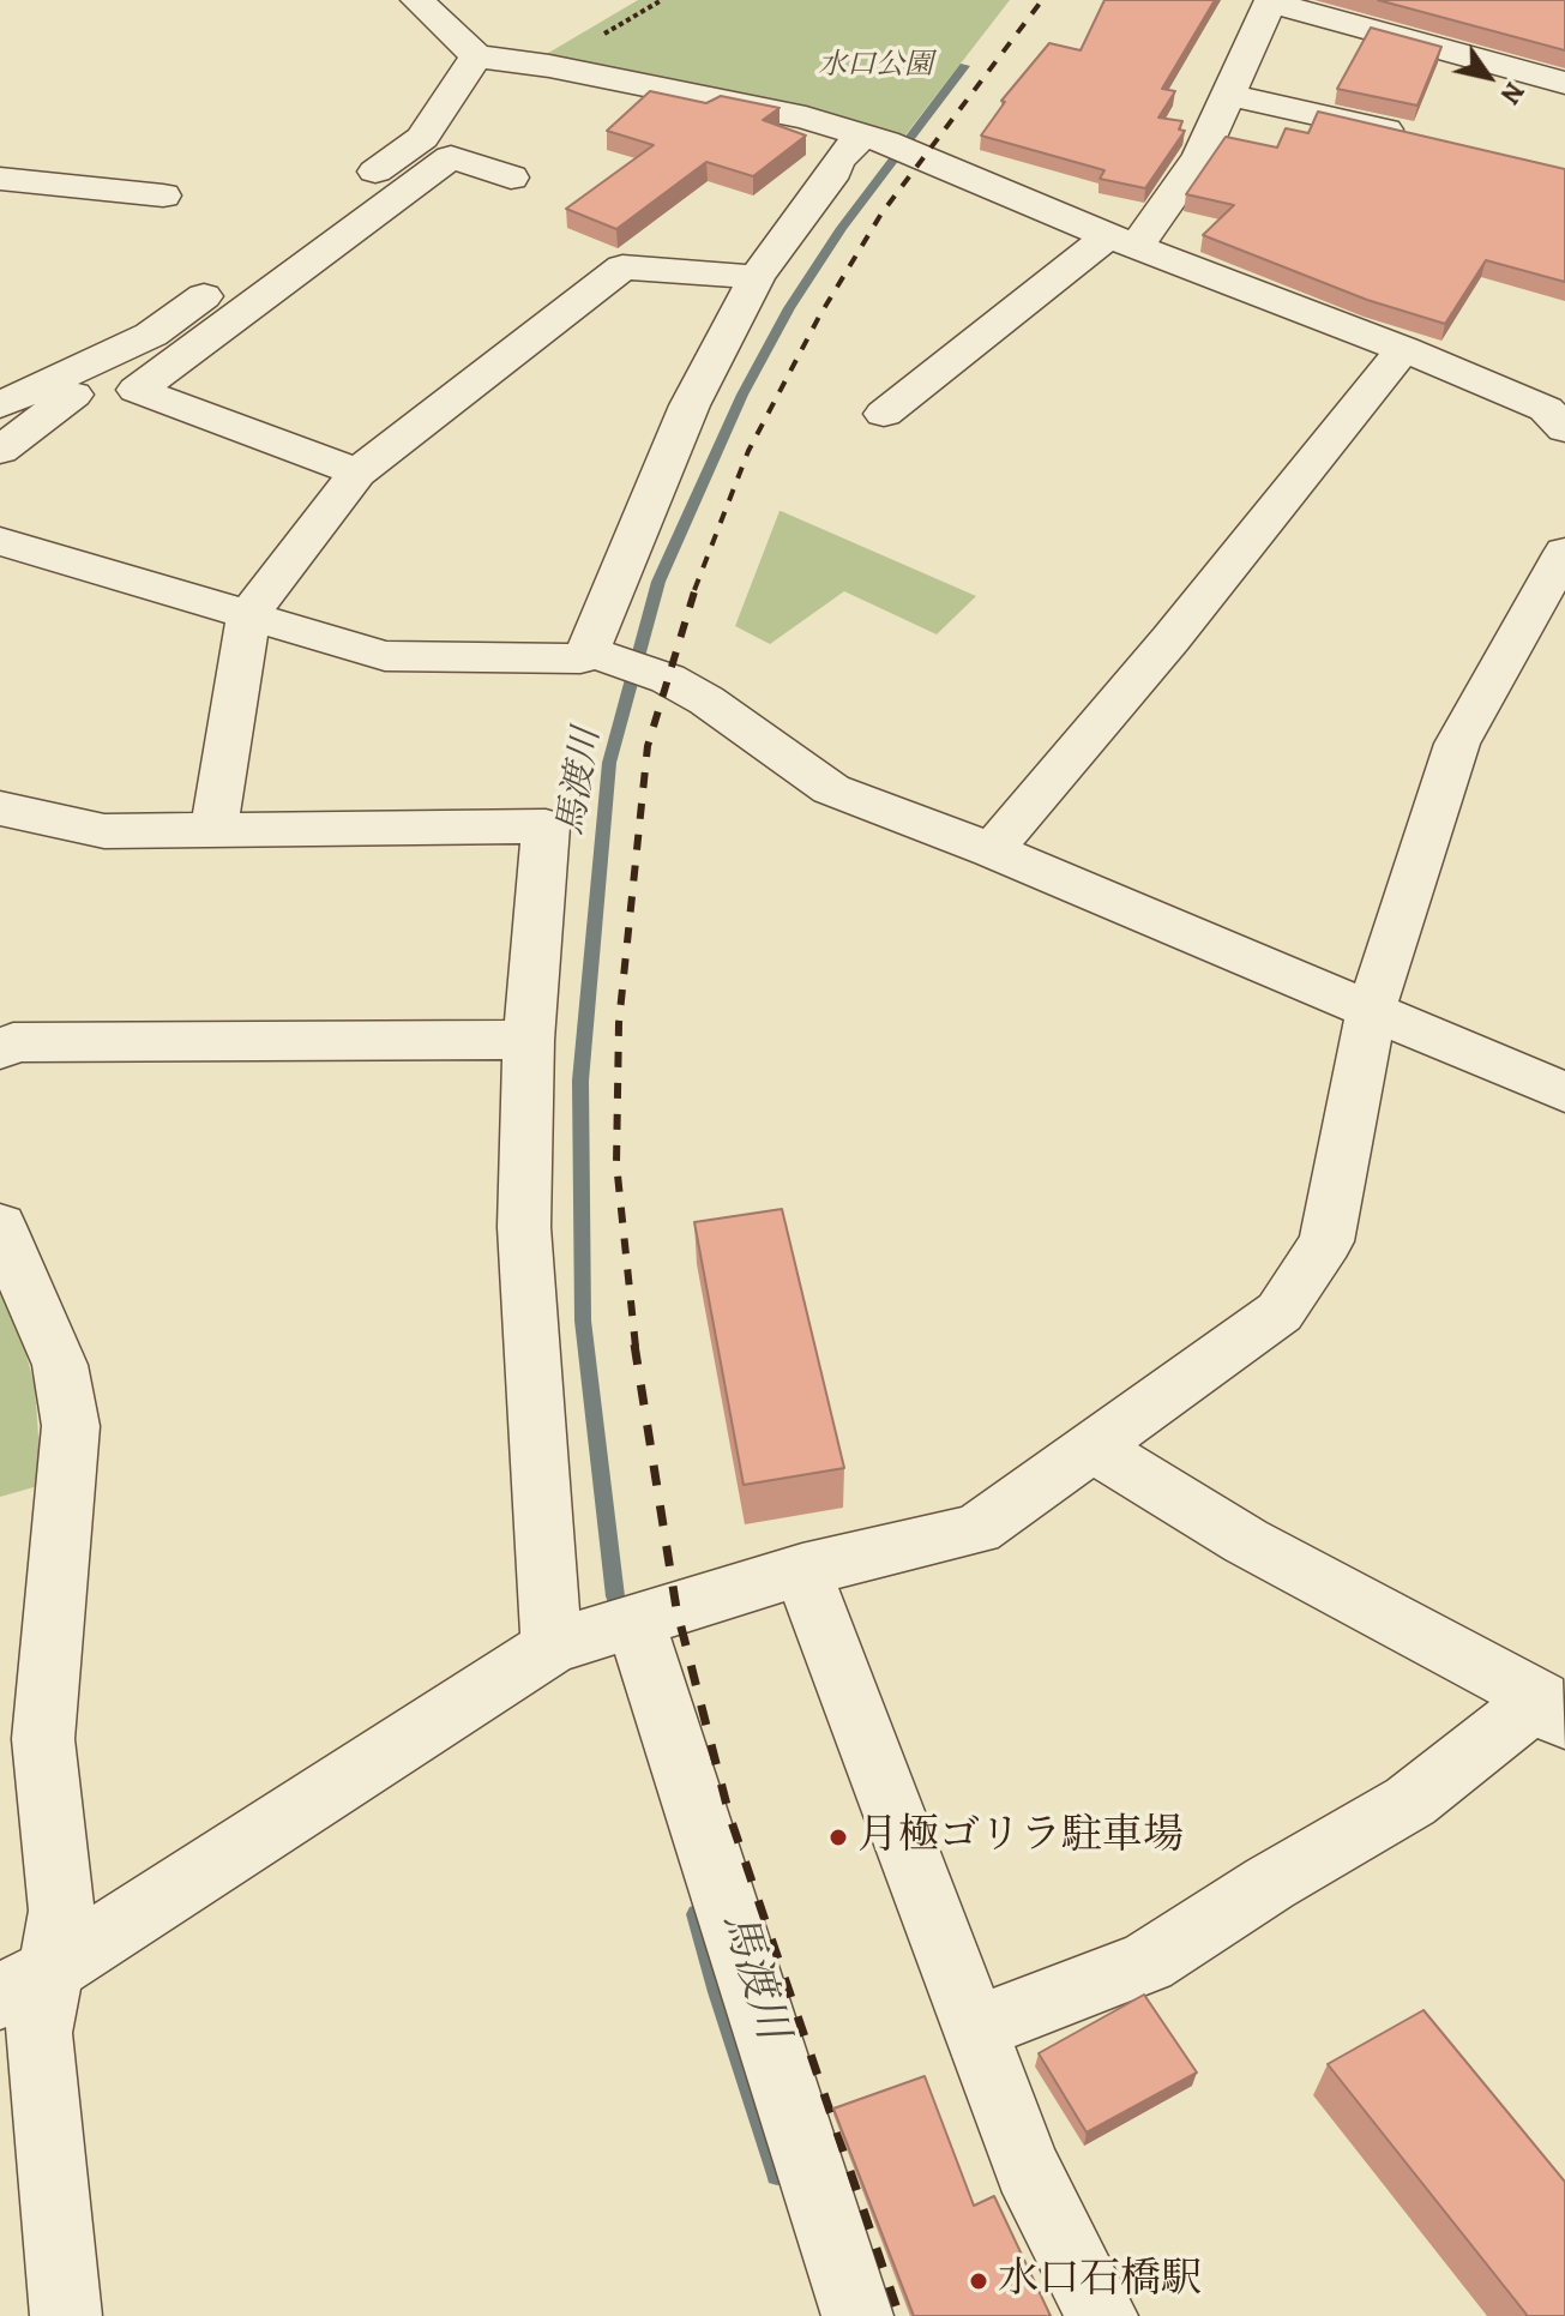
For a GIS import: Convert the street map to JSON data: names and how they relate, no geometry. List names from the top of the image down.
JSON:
{
  "water": ["馬渡川"],
  "parks": ["水口公園"],
  "places": ["月極ゴリラ駐車場", "水口石橋駅"],
  "north": "bottom right"
}
